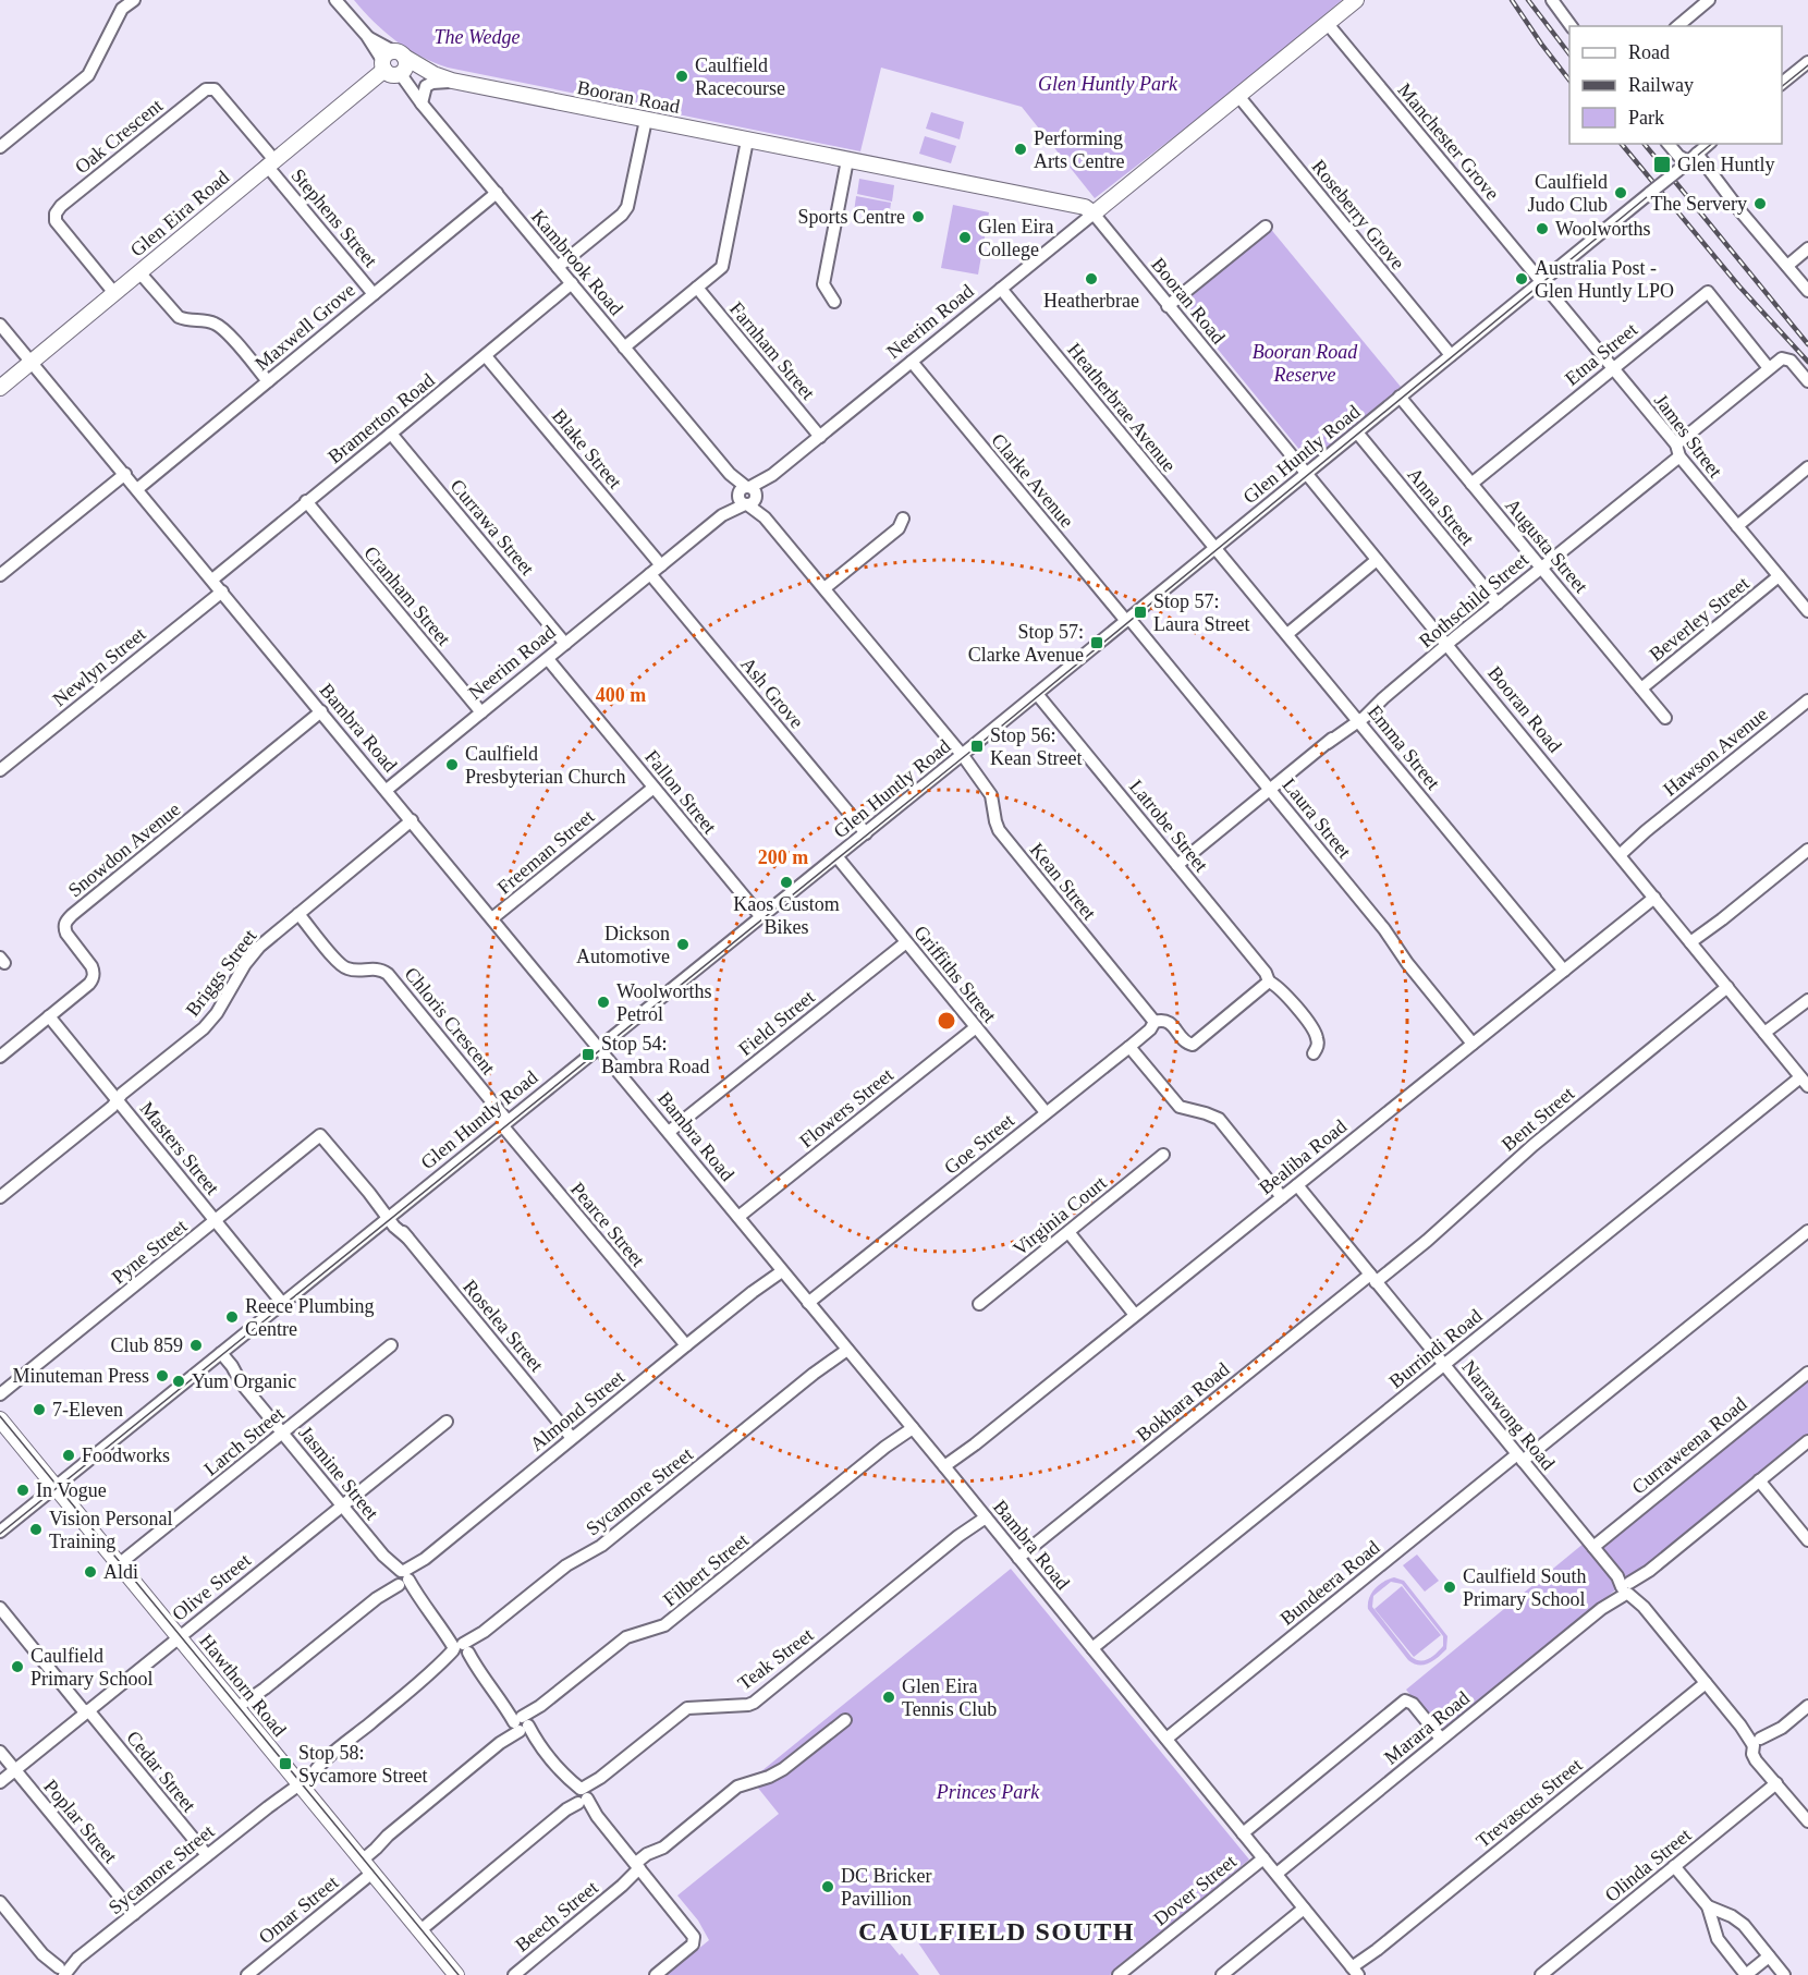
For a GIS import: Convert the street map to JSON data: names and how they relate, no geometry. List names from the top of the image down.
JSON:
{
  "streets": {
    "main road": [
      "Booran Road",
      "Glen Eira Road",
      "Neerim Road",
      "Hawthorn Road"
    ],
    "street": [
      "Oak Crescent",
      "Manchester Grove",
      "Roseberry Grove",
      "Stephens Street",
      "Kambrook Road",
      "Maxwell Grove",
      "Farnham Street",
      "Etna Street",
      "Heatherbrae Avenue",
      "Bramerton Road",
      "James Street",
      "Blake Street",
      "Glen Huntly Road",
      "Clarke Avenue",
      "Anna Street",
      "Currawa Street",
      "Augusta Street",
      "Cranham Street",
      "Rothschild Street",
      "Beverley Street",
      "Newlyn Street",
      "Ash Grove",
      "Bambra Road",
      "Emma Street",
      "Hawson Avenue",
      "Fallon Street",
      "Laura Street",
      "Latrobe Street",
      "Snowdon Avenue",
      "Freeman Street",
      "Kean Street",
      "Briggs Street",
      "Griffiths Street",
      "Chloris Crescent",
      "Field Street",
      "Flowers Street",
      "Bent Street",
      "Goe Street",
      "Masters Street",
      "Bealiba Road",
      "Virginia Court",
      "Pearce Street",
      "Pyne Street",
      "Roselea Street",
      "Burrindi Road",
      "Bokhara Road",
      "Almond Street",
      "Narrawong Road",
      "Larch Street",
      "Curraweena Road",
      "Jasmine Street",
      "Sycamore Street",
      "Filbert Street",
      "Bundeera Road",
      "Olive Street",
      "Teak Street",
      "Marara Road",
      "Cedar Street",
      "Trevascus Street",
      "Poplar Street",
      "Olinda Street",
      "Dover Street",
      "Omar Street",
      "Beech Street"
    ]
  },
  "crossings": [
    ["Booran Road", "Glen Eira Road"],
    ["Booran Road", "Kambrook Road"],
    ["Booran Road", "Neerim Road"],
    ["Booran Road", "Glen Huntly Road"],
    ["Booran Road", "Rothschild Street"],
    ["Booran Road", "Hawson Avenue"],
    ["Booran Road", "Bent Street"],
    ["Booran Road", "Bealiba Road"],
    ["Booran Road", "Burrindi Road"],
    ["Oak Crescent", "Glen Eira Road"],
    ["Oak Crescent", "Stephens Street"],
    ["Manchester Grove", "Neerim Road"],
    ["Manchester Grove", "James Street"],
    ["Manchester Grove", "Glen Huntly Road"],
    ["Glen Eira Road", "Stephens Street"],
    ["Glen Eira Road", "Kambrook Road"],
    ["Glen Eira Road", "Bambra Road"],
    ["Roseberry Grove", "Neerim Road"],
    ["Roseberry Grove", "Glen Huntly Road"],
    ["Stephens Street", "Maxwell Grove"],
    ["Kambrook Road", "Neerim Road"],
    ["Kambrook Road", "Maxwell Grove"],
    ["Kambrook Road", "Bramerton Road"],
    ["Kambrook Road", "Glen Huntly Road"],
    ["Kambrook Road", "Kean Street"],
    ["Neerim Road", "Farnham Street"],
    ["Neerim Road", "Heatherbrae Avenue"],
    ["Neerim Road", "Blake Street"],
    ["Neerim Road", "Clarke Avenue"],
    ["Neerim Road", "Currawa Street"],
    ["Neerim Road", "Cranham Street"],
    ["Neerim Road", "Ash Grove"],
    ["Neerim Road", "Bambra Road"],
    ["Neerim Road", "Fallon Street"],
    ["Maxwell Grove", "Bambra Road"],
    ["Etna Street", "James Street"],
    ["Etna Street", "Augusta Street"],
    ["Heatherbrae Avenue", "Glen Huntly Road"],
    ["Heatherbrae Avenue", "Emma Street"],
    ["Bramerton Road", "Blake Street"],
    ["Bramerton Road", "Currawa Street"],
    ["Bramerton Road", "Cranham Street"],
    ["Bramerton Road", "Bambra Road"],
    ["James Street", "Glen Huntly Road"],
    ["James Street", "Rothschild Street"],
    ["James Street", "Beverley Street"],
    ["Glen Huntly Road", "Clarke Avenue"],
    ["Glen Huntly Road", "Anna Street"],
    ["Glen Huntly Road", "Augusta Street"],
    ["Glen Huntly Road", "Ash Grove"],
    ["Glen Huntly Road", "Bambra Road"],
    ["Glen Huntly Road", "Emma Street"],
    ["Glen Huntly Road", "Fallon Street"],
    ["Glen Huntly Road", "Laura Street"],
    ["Glen Huntly Road", "Latrobe Street"],
    ["Glen Huntly Road", "Kean Street"],
    ["Glen Huntly Road", "Griffiths Street"],
    ["Glen Huntly Road", "Chloris Crescent"],
    ["Glen Huntly Road", "Masters Street"],
    ["Glen Huntly Road", "Pearce Street"],
    ["Glen Huntly Road", "Roselea Street"],
    ["Glen Huntly Road", "Jasmine Street"],
    ["Glen Huntly Road", "Hawthorn Road"],
    ["Clarke Avenue", "Laura Street"],
    ["Anna Street", "Rothschild Street"],
    ["Augusta Street", "Rothschild Street"],
    ["Augusta Street", "Beverley Street"],
    ["Rothschild Street", "Emma Street"],
    ["Rothschild Street", "Laura Street"],
    ["Rothschild Street", "Latrobe Street"],
    ["Newlyn Street", "Bambra Road"],
    ["Bambra Road", "Snowdon Avenue"],
    ["Bambra Road", "Freeman Street"],
    ["Bambra Road", "Briggs Street"],
    ["Bambra Road", "Field Street"],
    ["Bambra Road", "Flowers Street"],
    ["Bambra Road", "Goe Street"],
    ["Bambra Road", "Bealiba Road"],
    ["Bambra Road", "Burrindi Road"],
    ["Bambra Road", "Bokhara Road"],
    ["Bambra Road", "Almond Street"],
    ["Bambra Road", "Sycamore Street"],
    ["Bambra Road", "Filbert Street"],
    ["Bambra Road", "Bundeera Road"],
    ["Bambra Road", "Teak Street"],
    ["Bambra Road", "Marara Road"],
    ["Bambra Road", "Trevascus Street"],
    ["Bambra Road", "Dover Street"],
    ["Emma Street", "Bealiba Road"],
    ["Fallon Street", "Freeman Street"],
    ["Laura Street", "Bealiba Road"],
    ["Snowdon Avenue", "Masters Street"],
    ["Kean Street", "Goe Street"],
    ["Briggs Street", "Chloris Crescent"],
    ["Briggs Street", "Masters Street"],
    ["Griffiths Street", "Field Street"],
    ["Griffiths Street", "Flowers Street"],
    ["Griffiths Street", "Goe Street"],
    ["Chloris Crescent", "Pearce Street"],
    ["Bent Street", "Bokhara Road"],
    ["Bent Street", "Narrawong Road"],
    ["Masters Street", "Pyne Street"],
    ["Bealiba Road", "Narrawong Road"],
    ["Pearce Street", "Almond Street"],
    ["Pyne Street", "Roselea Street"],
    ["Roselea Street", "Almond Street"],
    ["Burrindi Road", "Narrawong Road"],
    ["Bokhara Road", "Narrawong Road"],
    ["Almond Street", "Jasmine Street"],
    ["Almond Street", "Hawthorn Road"],
    ["Narrawong Road", "Curraweena Road"],
    ["Narrawong Road", "Bundeera Road"],
    ["Narrawong Road", "Marara Road"],
    ["Narrawong Road", "Trevascus Street"],
    ["Larch Street", "Jasmine Street"],
    ["Larch Street", "Hawthorn Road"],
    ["Jasmine Street", "Sycamore Street"],
    ["Jasmine Street", "Filbert Street"],
    ["Jasmine Street", "Olive Street"],
    ["Jasmine Street", "Teak Street"],
    ["Jasmine Street", "Beech Street"],
    ["Sycamore Street", "Hawthorn Road"],
    ["Sycamore Street", "Cedar Street"],
    ["Sycamore Street", "Poplar Street"],
    ["Filbert Street", "Hawthorn Road"],
    ["Olive Street", "Hawthorn Road"],
    ["Olive Street", "Cedar Street"],
    ["Olive Street", "Poplar Street"],
    ["Teak Street", "Hawthorn Road"],
    ["Hawthorn Road", "Omar Street"]
  ],
  "districts": ["CAULFIELD SOUTH"],
  "parks": [
    "The Wedge",
    "Glen Huntly Park",
    "Booran Road Reserve",
    "Princes Park"
  ],
  "places": {
    "other": [
      "Caulfield Racecourse",
      "Performing Arts Centre",
      "Caulfield Judo Club",
      "The Servery",
      "Sports Centre",
      "Woolworths",
      "Glen Eira College",
      "Heatherbrae",
      "Australia Post - Glen Huntly LPO",
      "Caulfield Presbyterian Church",
      "Kaos Custom Bikes",
      "Dickson Automotive",
      "Woolworths Petrol",
      "Reece Plumbing Centre",
      "Club 859",
      "Minuteman Press",
      "Yum Organic",
      "7-Eleven",
      "Foodworks",
      "In Vogue",
      "Vision Personal Training",
      "Aldi",
      "Caulfield South Primary School",
      "Caulfield Primary School",
      "Glen Eira Tennis Club",
      "DC Bricker Pavillion"
    ],
    "transit": [
      "Glen Huntly",
      "Stop 57: Laura Street",
      "Stop 57: Clarke Avenue",
      "Stop 56: Kean Street",
      "Stop 54: Bambra Road",
      "Stop 58: Sycamore Street"
    ]
  },
  "legend": ["Road", "Railway", "Park"],
  "rings": ["400 m", "200 m"]
}
